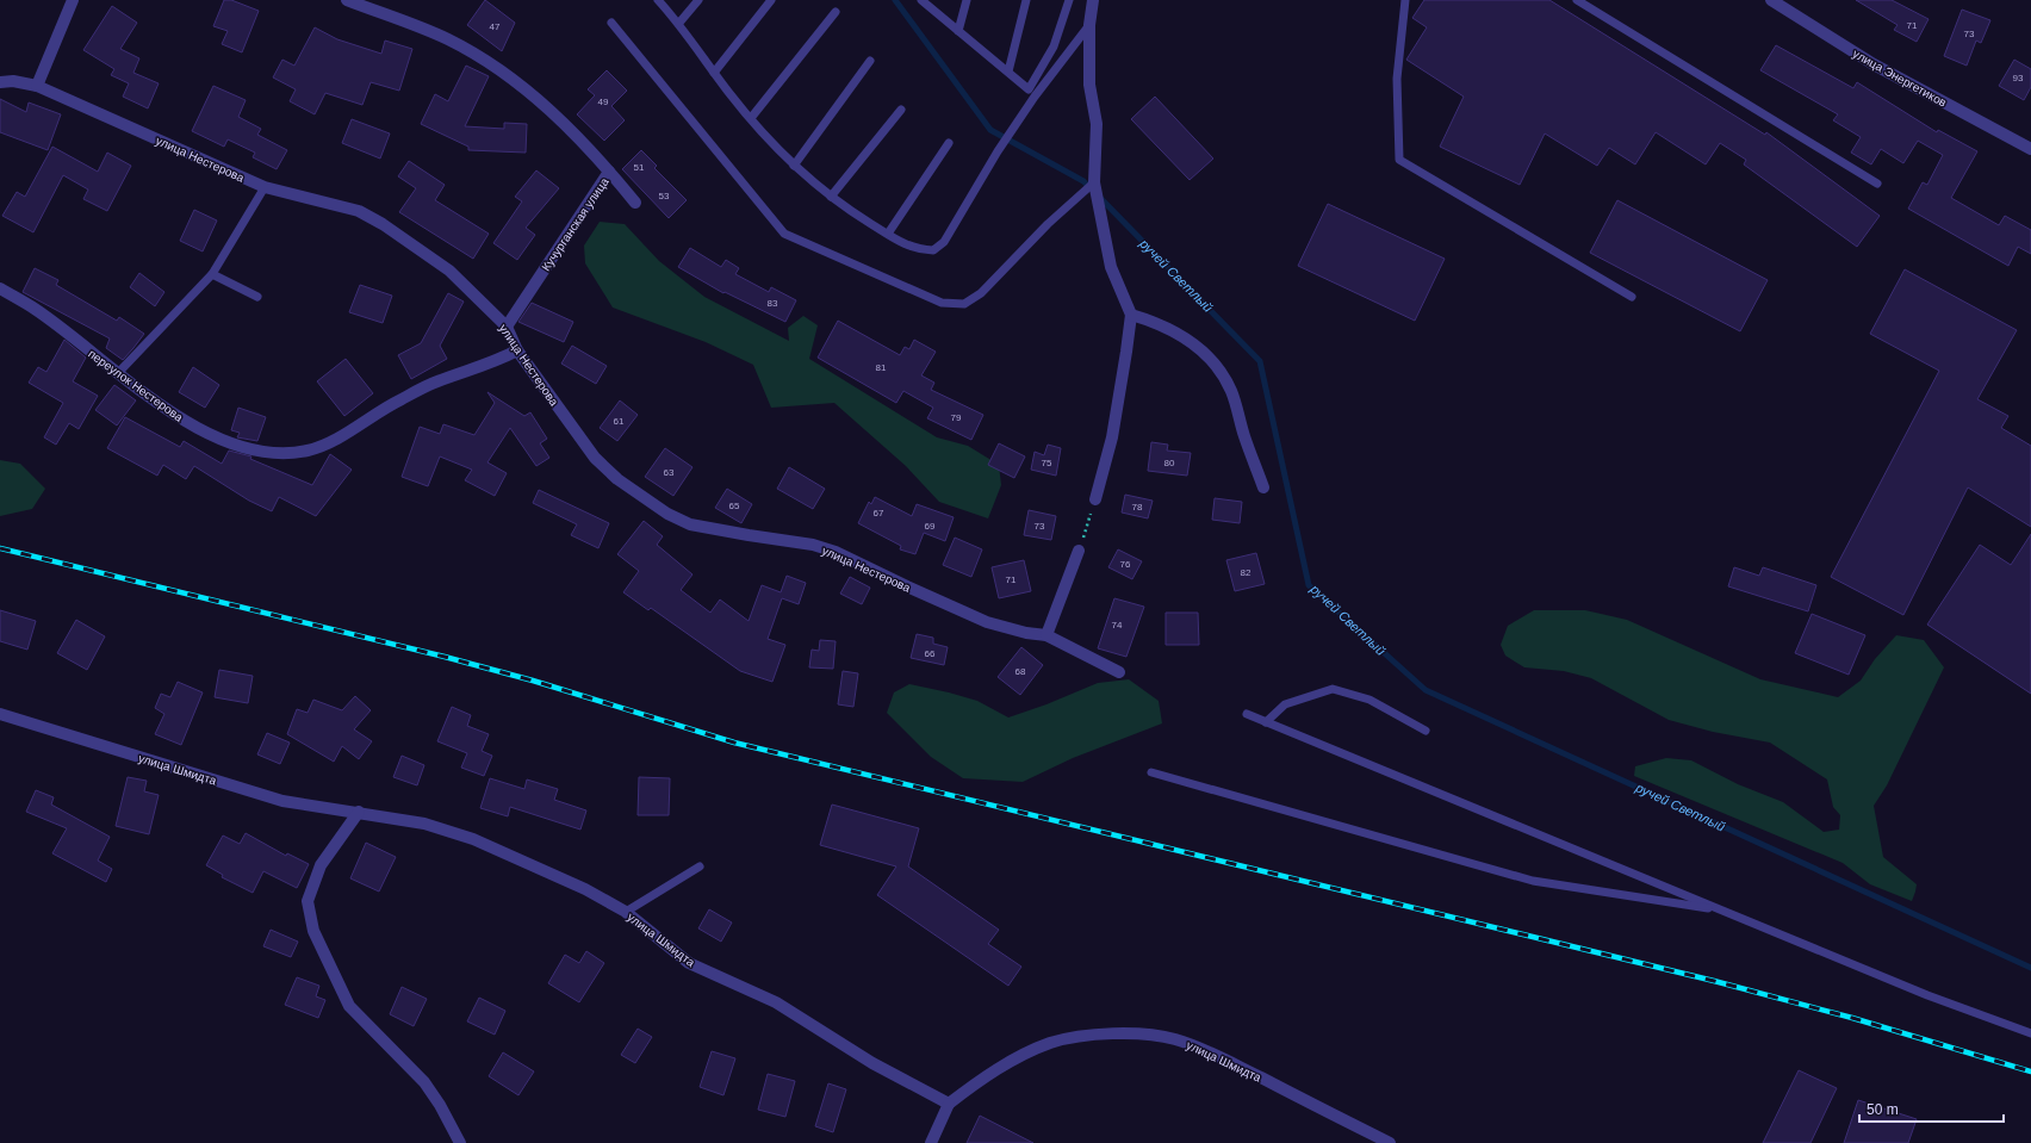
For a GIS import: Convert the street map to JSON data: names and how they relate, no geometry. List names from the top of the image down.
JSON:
{
  "streets": {
    "street": [
      "улица Энергетиков",
      "улица Нестерова",
      "Кучурганская улица",
      "переулок Нестерова",
      "улица Шмидта"
    ]
  },
  "crossings": [
    ["улица Нестерова", "Кучурганская улица"],
    ["улица Нестерова", "переулок Нестерова"]
  ],
  "water": ["ручей Светлый"],
  "house_numbers": [
    "71",
    "47",
    "73",
    "93",
    "49",
    "51",
    "53",
    "83",
    "81",
    "79",
    "61",
    "75",
    "80",
    "63",
    "65",
    "78",
    "67",
    "69",
    "73",
    "76",
    "82",
    "71",
    "74",
    "66",
    "68"
  ],
  "scale_bar": "50 m"
}
